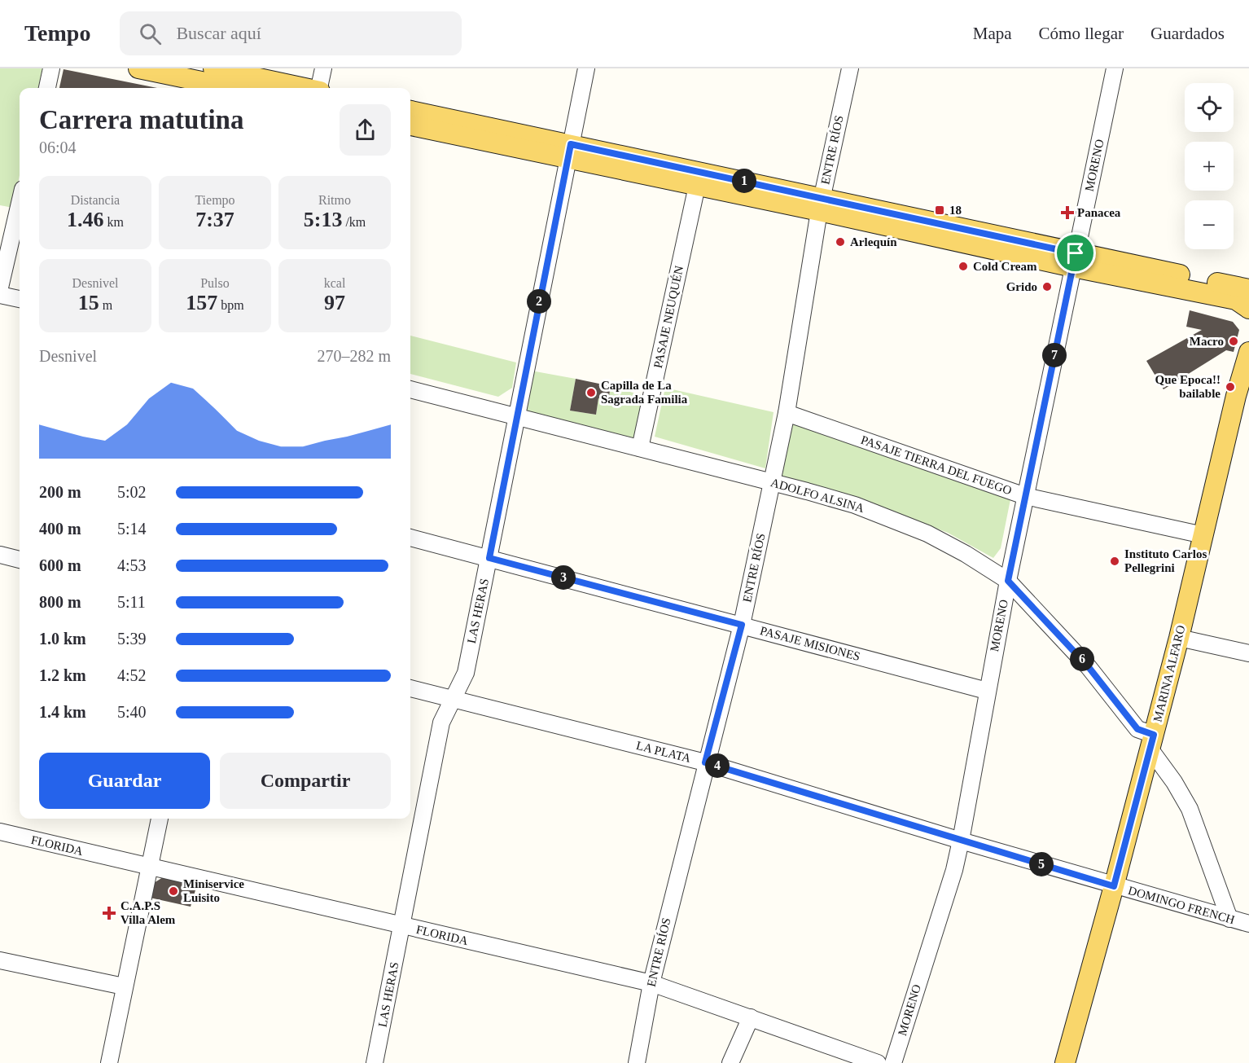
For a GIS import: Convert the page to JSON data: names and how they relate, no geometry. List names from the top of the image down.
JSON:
{
  "streets": {
    "main road": ["MARINA ALFARO"],
    "street": [
      "ENTRE RÍOS",
      "MORENO",
      "PASAJE NEUQUÉN",
      "PASAJE TIERRA DEL FUEGO",
      "ADOLFO ALSINA",
      "LAS HERAS",
      "PASAJE MISIONES",
      "LA PLATA",
      "FLORIDA",
      "DOMINGO FRENCH"
    ]
  },
  "crossings": [
    ["ENTRE RÍOS", "PASAJE TIERRA DEL FUEGO"],
    ["ENTRE RÍOS", "ADOLFO ALSINA"],
    ["ENTRE RÍOS", "PASAJE MISIONES"],
    ["ENTRE RÍOS", "LA PLATA"],
    ["ENTRE RÍOS", "FLORIDA"],
    ["MORENO", "PASAJE TIERRA DEL FUEGO"],
    ["MORENO", "ADOLFO ALSINA"],
    ["MORENO", "PASAJE MISIONES"],
    ["MORENO", "LA PLATA"],
    ["PASAJE NEUQUÉN", "ADOLFO ALSINA"],
    ["PASAJE TIERRA DEL FUEGO", "MARINA ALFARO"],
    ["ADOLFO ALSINA", "LAS HERAS"],
    ["ADOLFO ALSINA", "MARINA ALFARO"],
    ["LAS HERAS", "PASAJE MISIONES"],
    ["LAS HERAS", "LA PLATA"],
    ["LAS HERAS", "FLORIDA"],
    ["MARINA ALFARO", "LA PLATA"],
    ["MARINA ALFARO", "DOMINGO FRENCH"],
    ["LA PLATA", "DOMINGO FRENCH"]
  ],
  "places": {
    "transit": ["18"],
    "health": ["Panacea", "C.A.P.S Villa Alem"],
    "other": [
      "Arlequín",
      "Cold Cream",
      "Grido",
      "Macro",
      "Que Epoca!! bailable",
      "Capilla de La Sagrada Familia",
      "Instituto Carlos Pellegrini",
      "Miniservice Luisito"
    ]
  },
  "page": {
    "header": "Tempo",
    "search": "Buscar aquí",
    "nav": ["Mapa", "Cómo llegar", "Guardados"],
    "map_buttons": ["+", "−"],
    "heading": ["Carrera matutina", "06:04"],
    "pins": [
      "1",
      "2",
      "7",
      "3",
      "6",
      "4",
      "5"
    ],
    "stats": [
      ["Distancia", "1.46 km"],
      ["Tiempo", "7:37"],
      ["Ritmo", "5:13 /km"],
      ["Desnivel", "15 m"],
      ["Pulso", "157 bpm"],
      ["kcal", "97"]
    ],
    "chart": ["Desnivel", "270–282 m"],
    "list": [
      {
        "name": "200 m",
        "note": "5:02"
      },
      {
        "name": "400 m",
        "note": "5:14"
      },
      {
        "name": "600 m",
        "note": "4:53"
      },
      {
        "name": "800 m",
        "note": "5:11"
      },
      {
        "name": "1.0 km",
        "note": "5:39"
      },
      {
        "name": "1.2 km",
        "note": "4:52"
      },
      {
        "name": "1.4 km",
        "note": "5:40"
      }
    ],
    "buttons": ["Guardar", "Compartir"]
  }
}
